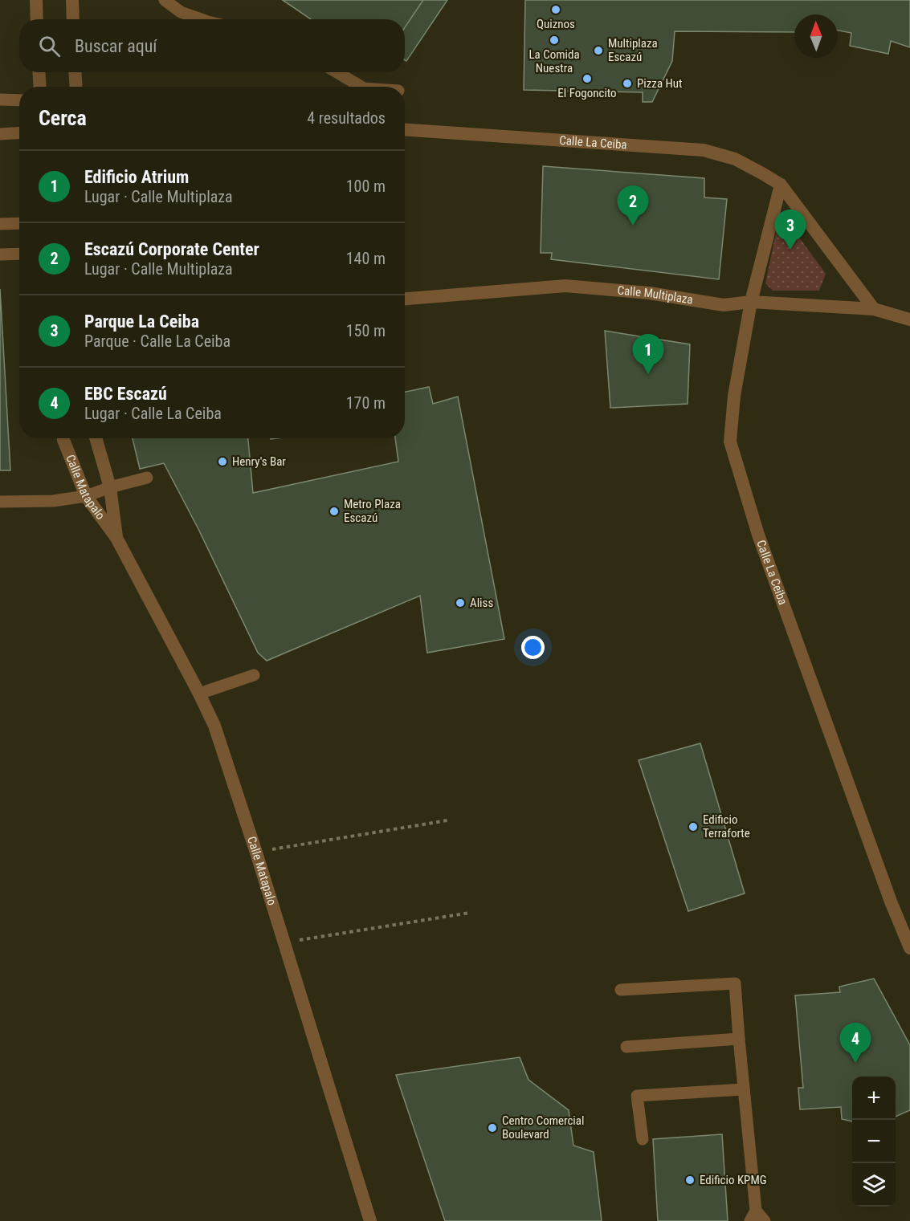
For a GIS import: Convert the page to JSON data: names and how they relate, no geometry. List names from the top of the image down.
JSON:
{
  "streets": {
    "street": ["Calle La Ceiba", "Calle Multiplaza", "Calle Matapalo"]
  },
  "crossings": [
    ["Calle La Ceiba", "Calle Multiplaza"]
  ],
  "places": [
    "Quiznos",
    "La Comida Nuestra",
    "Multiplaza Escazú",
    "El Fogoncito",
    "Pizza Hut",
    "Henry's Bar",
    "Metro Plaza Escazú",
    "Aliss",
    "Edificio Terraforte",
    "Centro Comercial Boulevard",
    "Edificio KPMG"
  ],
  "north": "top",
  "page": {
    "search": "Buscar aquí",
    "heading": ["Cerca", "4 resultados"],
    "list": [
      {
        "mark": "1",
        "name": "Edificio Atrium",
        "note": "Lugar · Calle Multiplaza",
        "value": "100 m"
      },
      {
        "mark": "2",
        "name": "Escazú Corporate Center",
        "note": "Lugar · Calle Multiplaza",
        "value": "140 m"
      },
      {
        "mark": "3",
        "name": "Parque La Ceiba",
        "note": "Parque · Calle La Ceiba",
        "value": "150 m"
      },
      {
        "mark": "4",
        "name": "EBC Escazú",
        "note": "Lugar · Calle La Ceiba",
        "value": "170 m"
      }
    ],
    "pins": [
      "2",
      "3",
      "1",
      "4"
    ],
    "map_buttons": ["+", "−"]
  }
}
